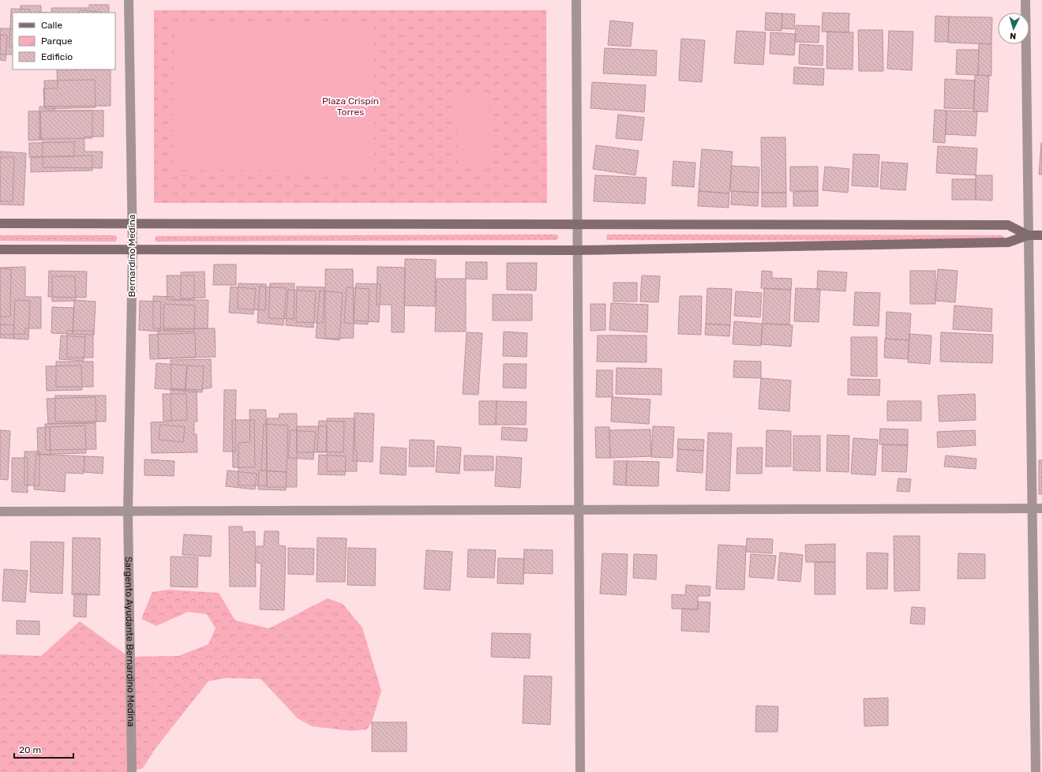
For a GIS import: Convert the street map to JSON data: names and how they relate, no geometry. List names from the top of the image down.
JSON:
{
  "streets": {
    "street": ["Bernardino Medina", "Sargento Ayudante Bernardino Medina"]
  },
  "crossings": [
    ["Bernardino Medina", "Sargento Ayudante Bernardino Medina"]
  ],
  "parks": ["Plaza Crispín Torres"],
  "legend": ["Calle", "Parque", "Edificio"],
  "scale_bar": "20 m",
  "north": "bottom"
}
